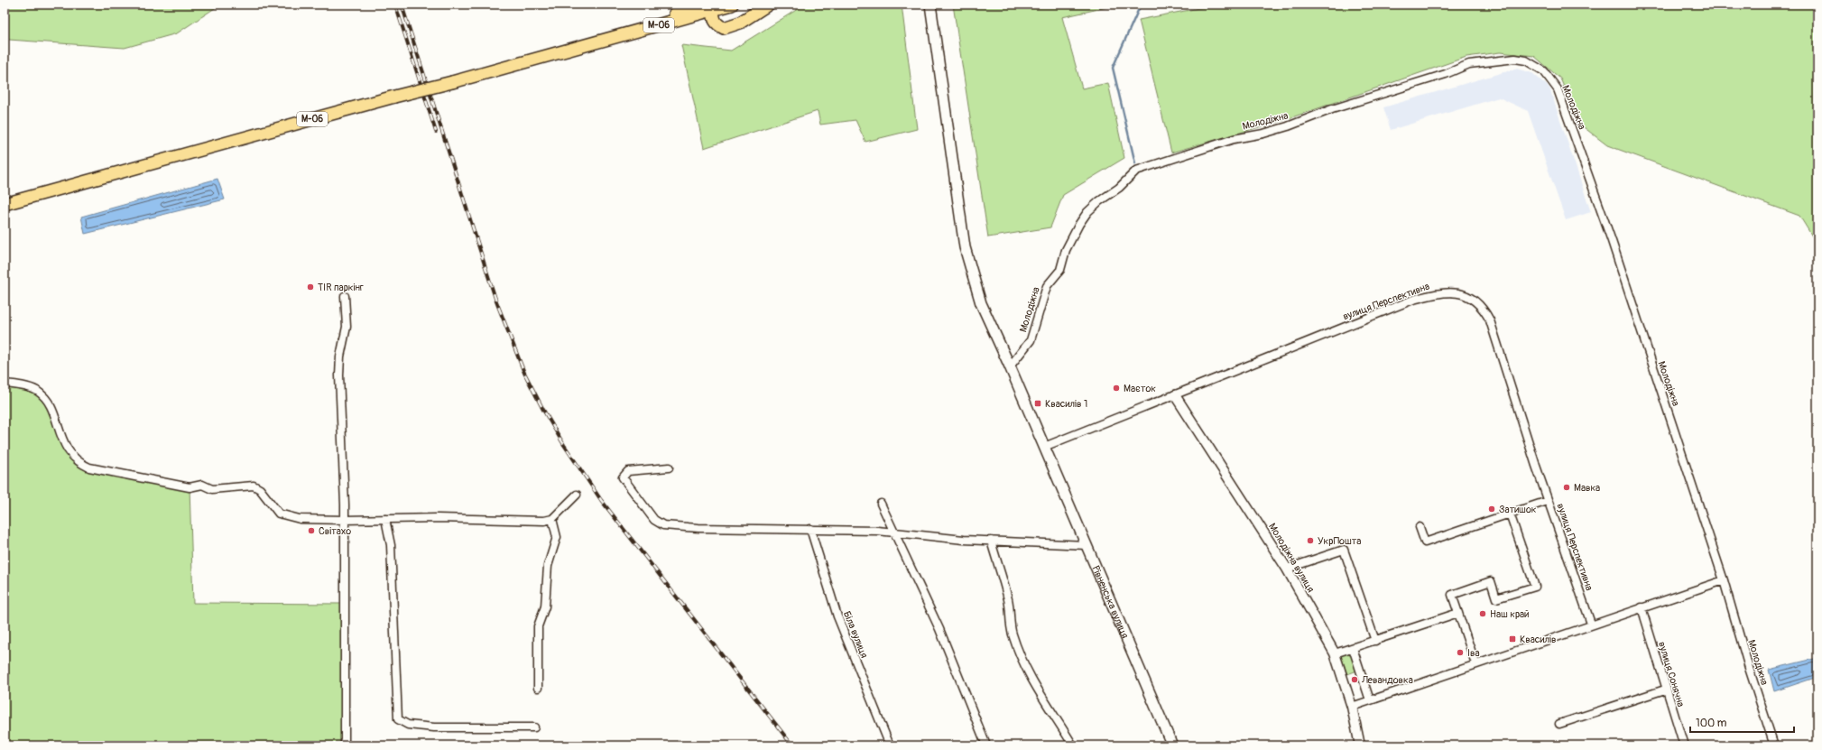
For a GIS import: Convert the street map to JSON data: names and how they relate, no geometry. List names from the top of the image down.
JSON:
{
  "streets": {
    "highway": ["М-06"],
    "main road": ["Рівненська вулиця"],
    "street": [
      "Молодіжна",
      "вулиця Перспективна",
      "Молодіжна вулиця",
      "Біла вулиця",
      "вулиця Сонячна"
    ]
  },
  "crossings": [
    ["Молодіжна", "Рівненська вулиця"],
    ["вулиця Перспективна", "Молодіжна вулиця"],
    ["вулиця Перспективна", "Рівненська вулиця"]
  ],
  "places": {
    "other": [
      "TIR паркінг",
      "Маєток",
      "Мавка",
      "Затишок",
      "Світахо",
      "УкрПошта",
      "Наш край",
      "Іва",
      "Левандовка"
    ],
    "transit": ["Квасилів 1", "Квасилів"]
  },
  "scale_bar": "100 m"
}
